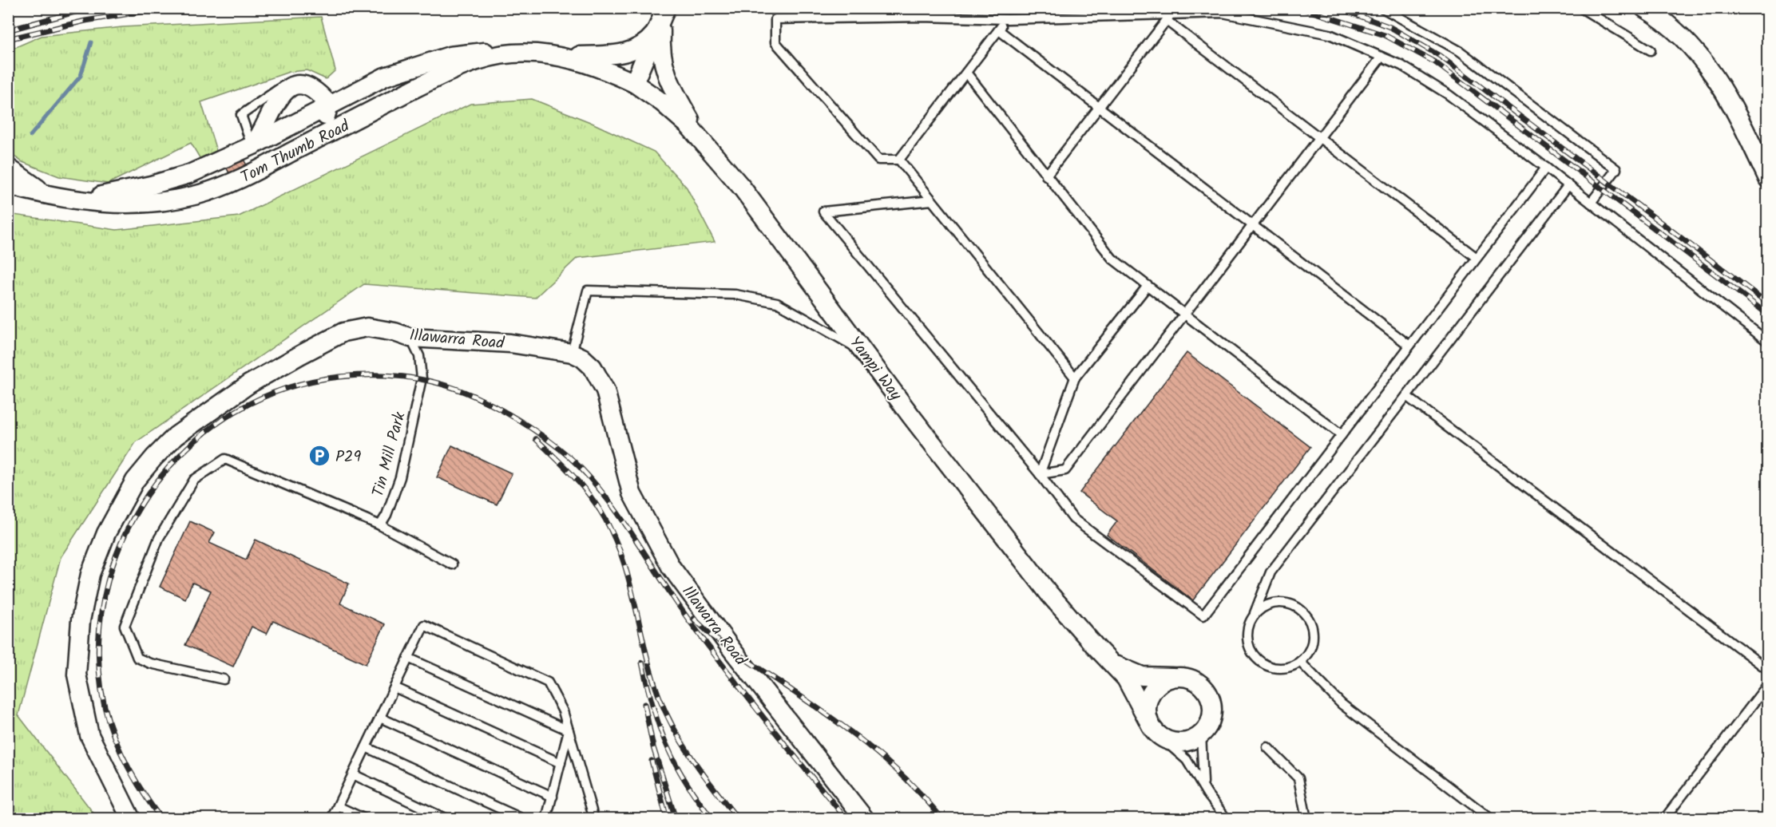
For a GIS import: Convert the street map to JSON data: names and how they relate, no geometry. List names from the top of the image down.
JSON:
{
  "streets": {
    "street": ["Tom Thumb Road", "Illawarra Road", "Yampi Way"],
    "lane": ["Tin Mill Park"]
  },
  "crossings": [
    ["Tom Thumb Road", "Yampi Way"],
    ["Illawarra Road", "Tin Mill Park"]
  ],
  "places": {
    "parking": ["P29"]
  }
}
